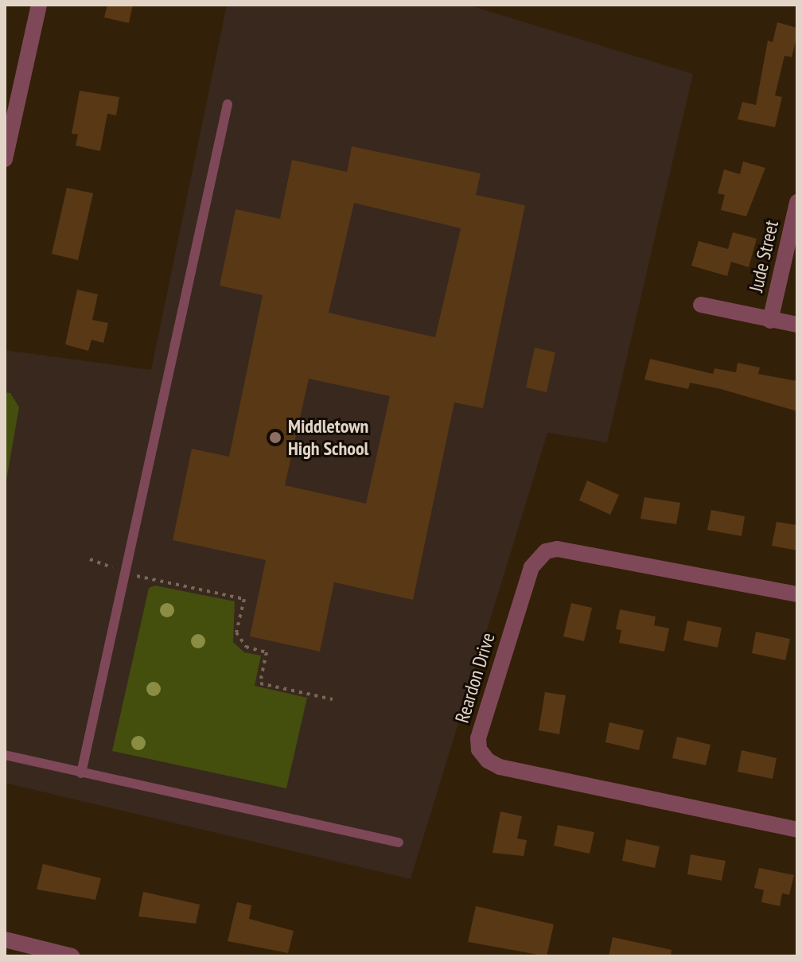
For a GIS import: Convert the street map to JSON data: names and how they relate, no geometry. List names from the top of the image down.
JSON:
{
  "streets": {
    "street": ["Jude Street", "Reardon Drive"]
  },
  "places": ["Middletown High School"]
}
